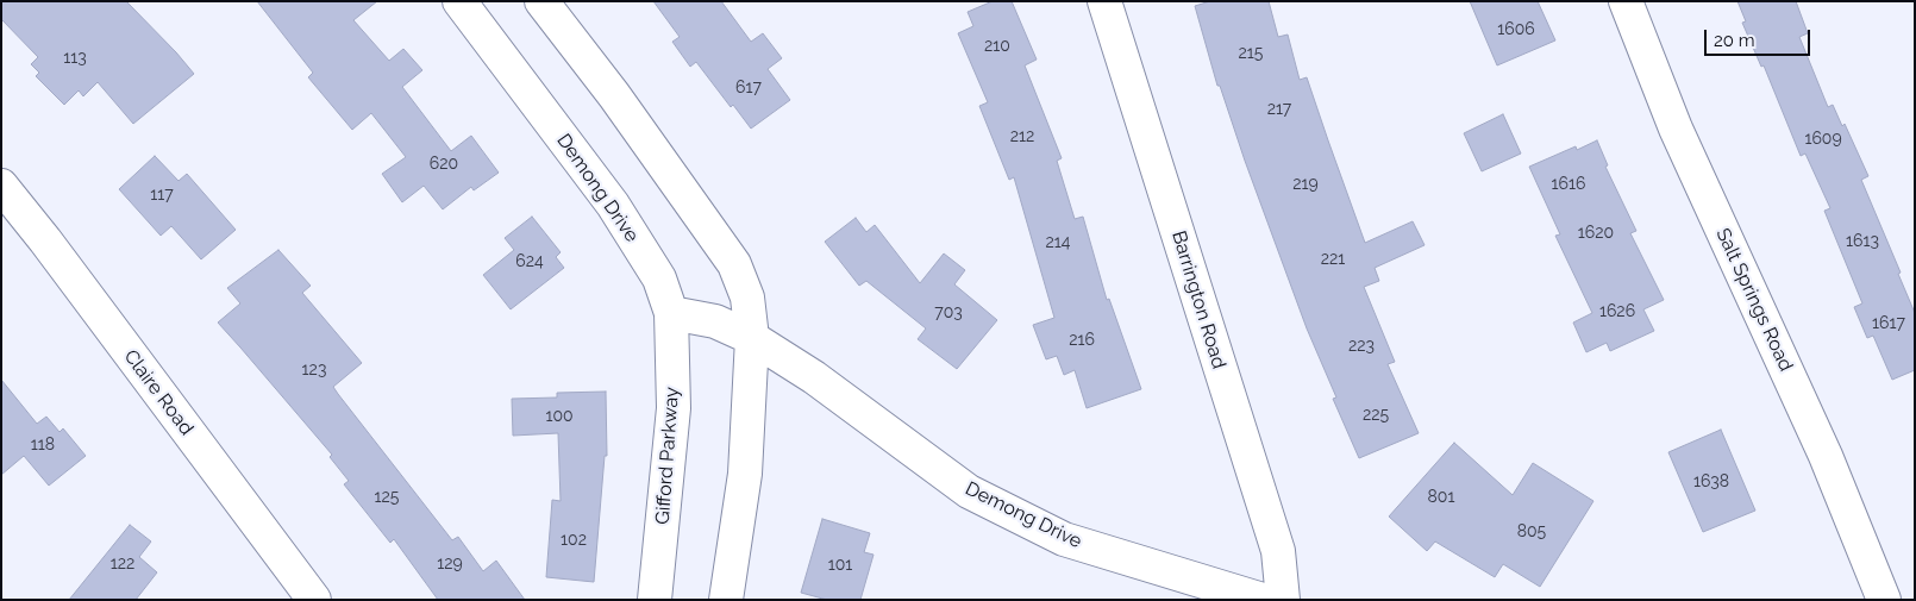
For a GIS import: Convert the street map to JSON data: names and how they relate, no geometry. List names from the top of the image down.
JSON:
{
  "streets": {
    "street": [
      "Demong Drive",
      "Barrington Road",
      "Salt Springs Road",
      "Claire Road",
      "Gifford Parkway"
    ]
  },
  "crossings": [
    ["Demong Drive", "Gifford Parkway"]
  ],
  "house_numbers": [
    "1606",
    "210",
    "215",
    "113",
    "617",
    "217",
    "212",
    "1609",
    "620",
    "219",
    "1616",
    "117",
    "1620",
    "1613",
    "214",
    "221",
    "624",
    "1626",
    "703",
    "1617",
    "216",
    "223",
    "123",
    "225",
    "100",
    "118",
    "1638",
    "125",
    "801",
    "805",
    "102",
    "122",
    "129",
    "101"
  ],
  "scale_bar": "20 m"
}
